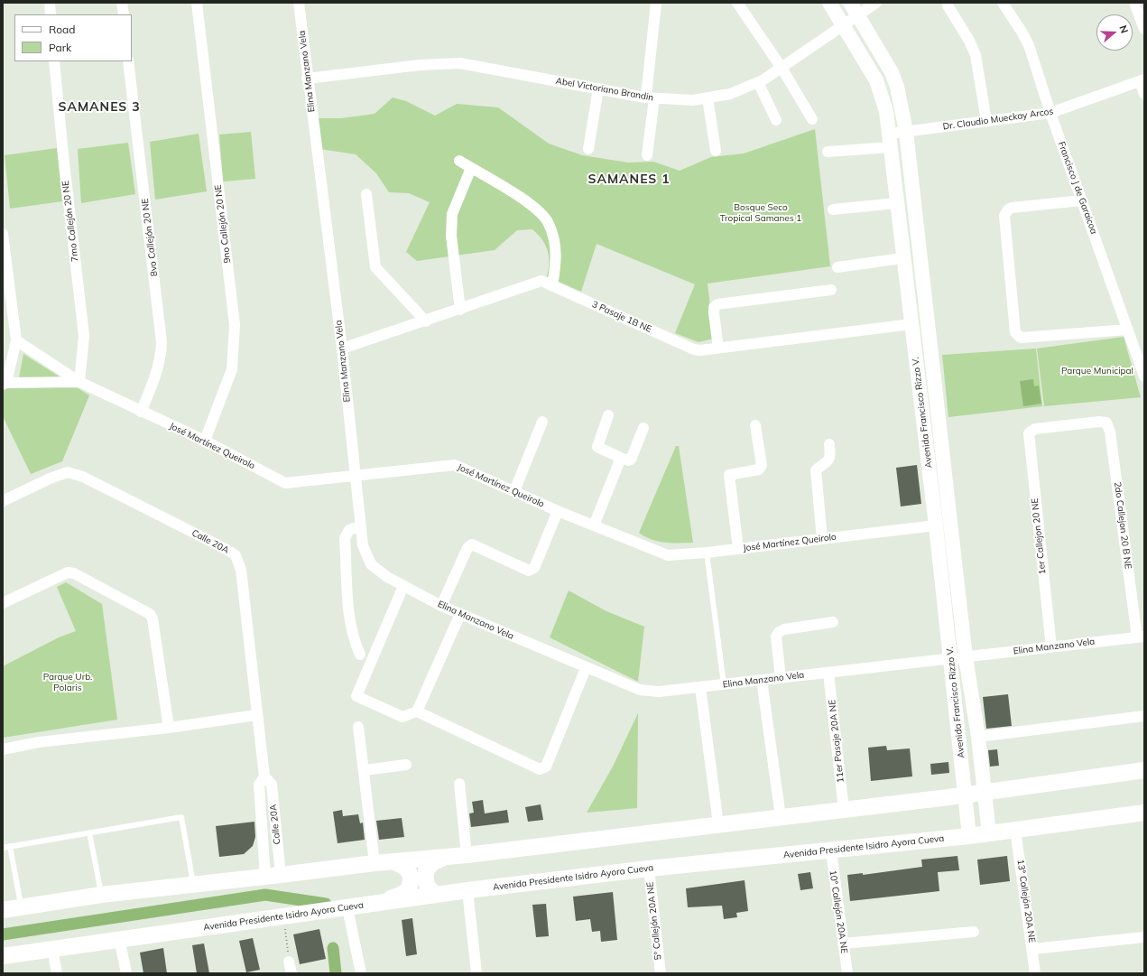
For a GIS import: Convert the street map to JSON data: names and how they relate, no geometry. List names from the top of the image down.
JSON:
{
  "streets": {
    "main road": ["Avenida Francisco Rizzo V.", "Avenida Presidente Isidro Ayora Cueva"],
    "street": [
      "Elina Manzano Vela",
      "Abel Victoriano Brandin",
      "Dr. Claudio Mueckay Arcos",
      "Francisco J de Garaicoa",
      "7mo Callejón 20 NE",
      "9no Callejón 20 NE",
      "8vo Callejón 20 NE",
      "3 Pasaje 1B NE",
      "José Martínez Queirolo",
      "2do Callejon 20 B NE",
      "1er Callejon 20 NE",
      "Calle 20A",
      "11er Pasaje 20A NE",
      "13° Callejón 20A NE",
      "10° Callejón 20A NE",
      "5° Callejón 20A NE"
    ]
  },
  "crossings": [
    ["Elina Manzano Vela", "Abel Victoriano Brandin"],
    ["Elina Manzano Vela", "3 Pasaje 1B NE"],
    ["Elina Manzano Vela", "Avenida Francisco Rizzo V."],
    ["Elina Manzano Vela", "José Martínez Queirolo"],
    ["Elina Manzano Vela", "2do Callejon 20 B NE"],
    ["Elina Manzano Vela", "1er Callejon 20 NE"],
    ["Elina Manzano Vela", "11er Pasaje 20A NE"],
    ["Abel Victoriano Brandin", "Avenida Francisco Rizzo V."],
    ["Dr. Claudio Mueckay Arcos", "Francisco J de Garaicoa"],
    ["Dr. Claudio Mueckay Arcos", "Avenida Francisco Rizzo V."],
    ["7mo Callejón 20 NE", "José Martínez Queirolo"],
    ["9no Callejón 20 NE", "José Martínez Queirolo"],
    ["8vo Callejón 20 NE", "José Martínez Queirolo"],
    ["3 Pasaje 1B NE", "Avenida Francisco Rizzo V."],
    ["Avenida Francisco Rizzo V.", "José Martínez Queirolo"],
    ["Avenida Francisco Rizzo V.", "Avenida Presidente Isidro Ayora Cueva"],
    ["2do Callejon 20 B NE", "1er Callejon 20 NE"],
    ["Avenida Presidente Isidro Ayora Cueva", "13° Callejón 20A NE"],
    ["Avenida Presidente Isidro Ayora Cueva", "10° Callejón 20A NE"],
    ["Avenida Presidente Isidro Ayora Cueva", "5° Callejón 20A NE"]
  ],
  "districts": ["SAMANES 3", "SAMANES 1"],
  "parks": ["Bosque Seco Tropical Samanes 1", "Parque Municipal", "Parque Urb. Polaris"],
  "legend": ["Road", "Park"],
  "north": "right"
}
